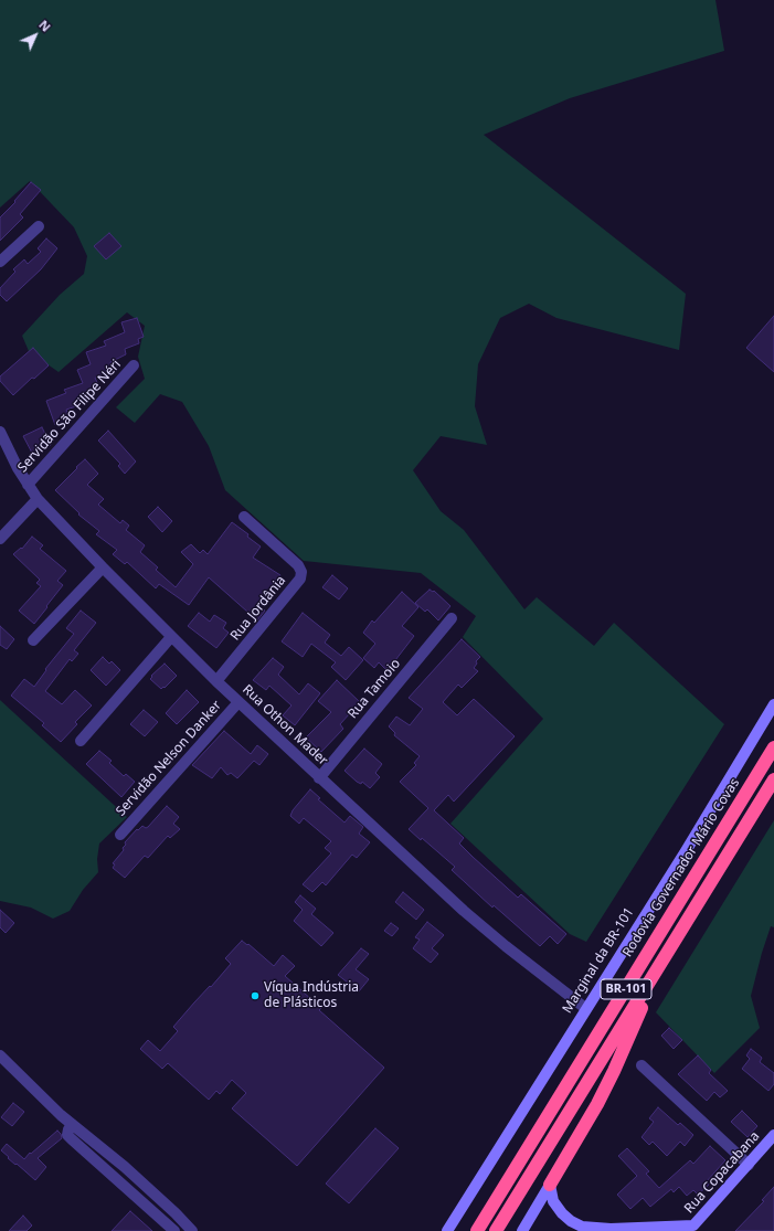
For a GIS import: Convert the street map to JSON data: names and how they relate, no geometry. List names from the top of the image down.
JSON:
{
  "streets": {
    "highway": ["Rodovia Governador Mário Covas", "BR-101"],
    "main road": ["Marginal da BR-101", "Rua Copacabana"],
    "street": [
      "Servidão São Filipe Néri",
      "Rua Jordânia",
      "Rua Tamoio",
      "Rua Othon Mader",
      "Servidão Nelson Danker"
    ]
  },
  "crossings": [
    ["Servidão São Filipe Néri", "Rua Othon Mader"],
    ["Rua Jordânia", "Rua Othon Mader"],
    ["Rua Tamoio", "Rua Othon Mader"],
    ["Rua Othon Mader", "Servidão Nelson Danker"],
    ["Rua Othon Mader", "Marginal da BR-101"]
  ],
  "places": ["Víqua Indústria de Plásticos"],
  "north": "top right"
}
